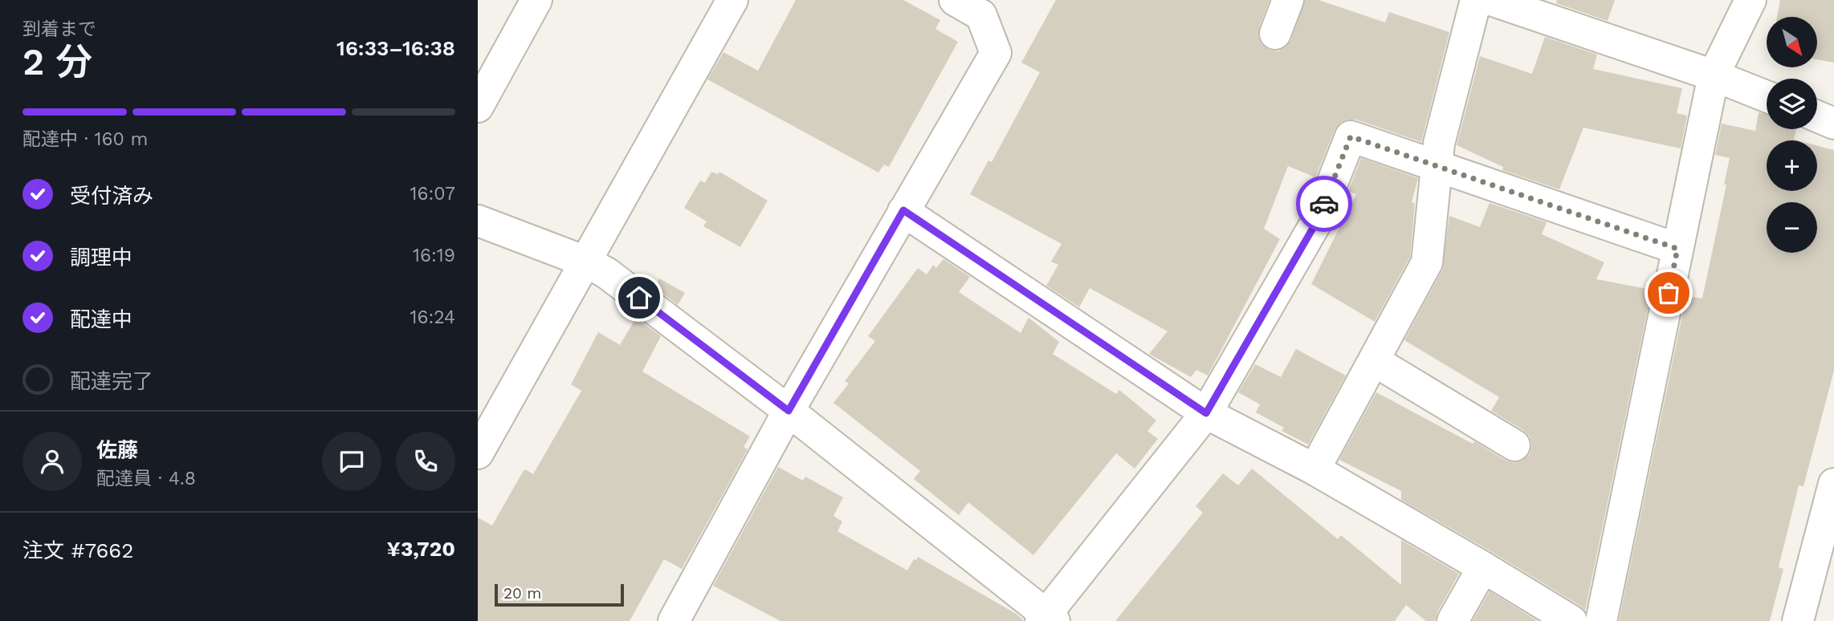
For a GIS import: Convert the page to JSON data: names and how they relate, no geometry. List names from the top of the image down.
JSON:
{
  "scale_bar": "20 m",
  "north": "bottom right",
  "page": {
    "heading": ["2 分", "到着まで", "16:33–16:38"],
    "panel": [
      "佐藤",
      "配達員 · 4.8",
      "注文 #7662",
      "¥3,720"
    ],
    "map_buttons": ["+", "−"],
    "bar": "配達中 · 160 m",
    "list": [
      ["受付済み", "16:07"],
      ["調理中", "16:19"],
      ["配達中", "16:24"],
      "配達完了"
    ],
    "scale": "20 m"
  }
}
